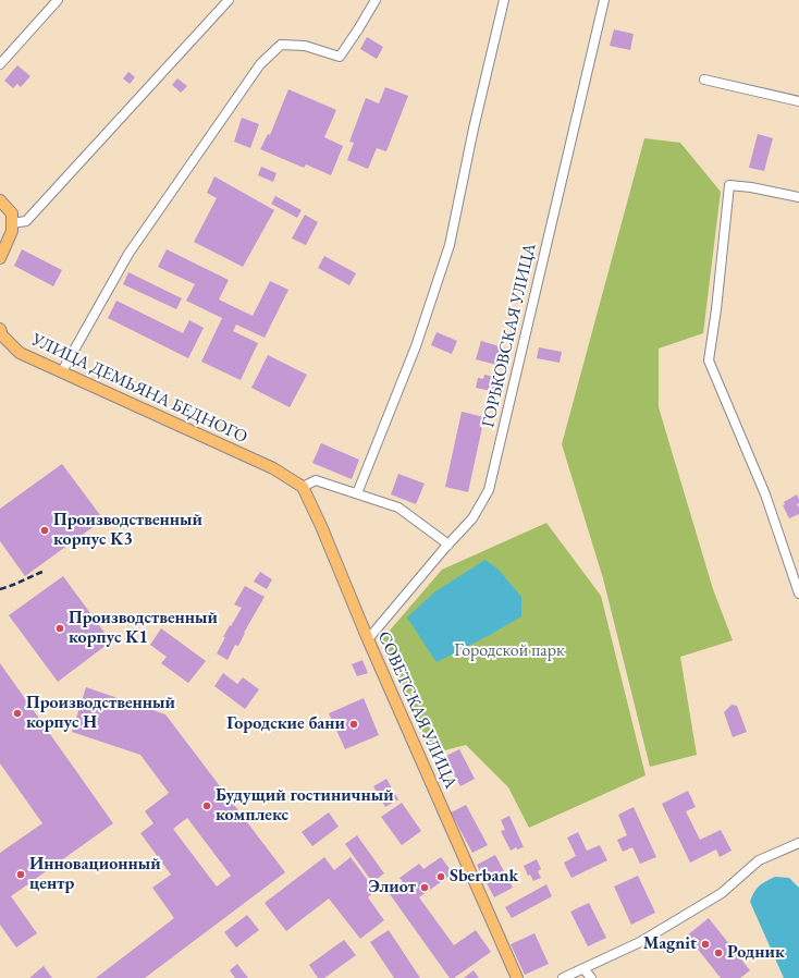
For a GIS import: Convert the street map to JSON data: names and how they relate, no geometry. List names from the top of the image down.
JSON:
{
  "streets": {
    "main road": ["УЛИЦА ДЕМЬЯНА БЕДНОГО", "СОВЕТСКАЯ УЛИЦА"],
    "street": ["ГОРЬКОВСКАЯ УЛИЦА"]
  },
  "crossings": [
    ["ГОРЬКОВСКАЯ УЛИЦА", "СОВЕТСКАЯ УЛИЦА"],
    ["УЛИЦА ДЕМЬЯНА БЕДНОГО", "СОВЕТСКАЯ УЛИЦА"]
  ],
  "parks": ["Городской парк"],
  "places": [
    "Производственный корпус K3",
    "Производственный корпус K1",
    "Производственный корпус H",
    "Городские бани",
    "Будущий гостиничный комплекс",
    "Инновационный центр",
    "Sberbank",
    "Элиот",
    "Magnit",
    "Родник"
  ]
}
